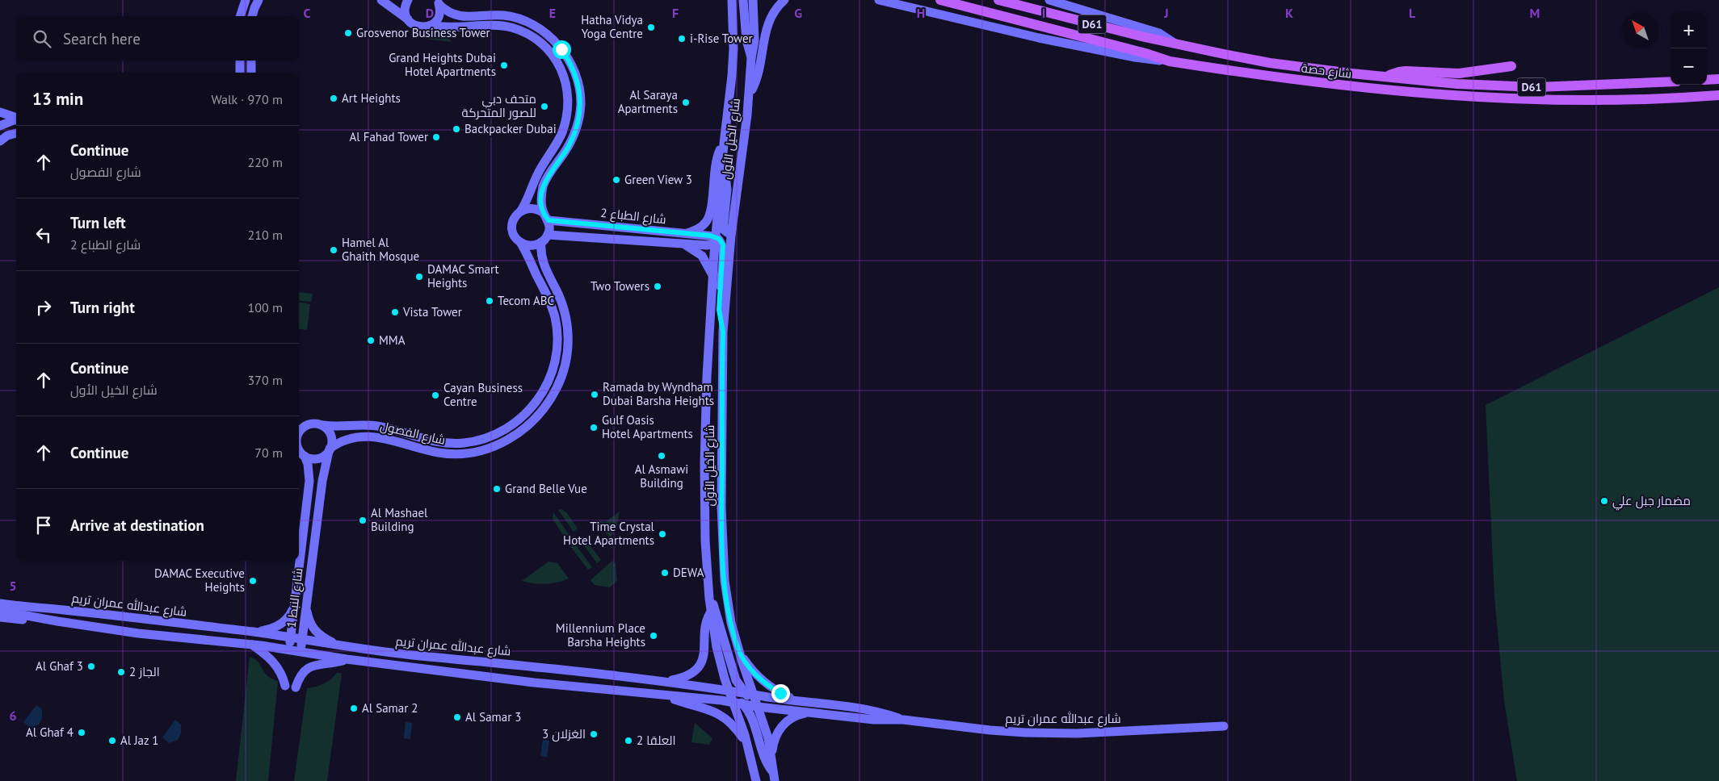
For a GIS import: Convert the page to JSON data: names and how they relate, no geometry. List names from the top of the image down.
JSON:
{
  "streets": {
    "main road": [
      "D61",
      "شارع حصة",
      "شارع الخيل الأول",
      "شارع الطباع 2",
      "شارع الفصول",
      "شارع النبط 1",
      "شارع عبدالله عمران تريم"
    ]
  },
  "crossings": [
    ["شارع الخيل الأول", "شارع الطباع 2"],
    ["شارع الخيل الأول", "شارع عبدالله عمران تريم"],
    ["شارع الطباع 2", "شارع الفصول"],
    ["شارع الفصول", "شارع النبط 1"],
    ["شارع النبط 1", "شارع عبدالله عمران تريم"]
  ],
  "places": [
    "Hatha Vidya Yoga Centre",
    "Grosvenor Business Tower",
    "i-Rise Tower",
    "Grand Heights Dubai Hotel Apartments",
    "Art Heights",
    "Al Saraya Apartments",
    "متحف دبي للصور المتحركة",
    "Backpacker Dubai",
    "Al Fahad Tower",
    "Green View 3",
    "Hamel Al Ghaith Mosque",
    "DAMAC Smart Heights",
    "Two Towers",
    "Tecom ABC",
    "Vista Tower",
    "MMA",
    "Ramada by Wyndham Dubai Barsha Heights",
    "Cayan Business Centre",
    "Gulf Oasis Hotel Apartments",
    "Al Asmawi Building",
    "Grand Belle Vue",
    "مضمار جبل علي",
    "Al Mashael Building",
    "Time Crystal Hotel Apartments",
    "DEWA",
    "DAMAC Executive Heights",
    "Millennium Place Barsha Heights",
    "Al Ghaf 3",
    "الجاز 2",
    "Al Samar 2",
    "Al Samar 3",
    "Al Ghaf 4",
    "الغزلان 3",
    "Al Jaz 1",
    "العلقا 2"
  ],
  "north": "top left",
  "page": {
    "map_buttons": ["+", "−"],
    "search": "Search here",
    "heading": ["13 min", "Walk · 970 m"],
    "list": [
      ["Continue", "شارع الفصول", "220 m"],
      ["Turn left", "شارع الطباع 2", "210 m"],
      ["Turn right", "100 m"],
      ["Continue", "شارع الخيل الأول", "370 m"],
      ["Continue", "70 m"],
      "Arrive at destination"
    ]
  },
  "grid": {
    "columns": [
      "C",
      "D",
      "E",
      "F",
      "G",
      "H",
      "I",
      "J",
      "K",
      "L",
      "M"
    ],
    "rows": ["5", "6"]
  }
}
